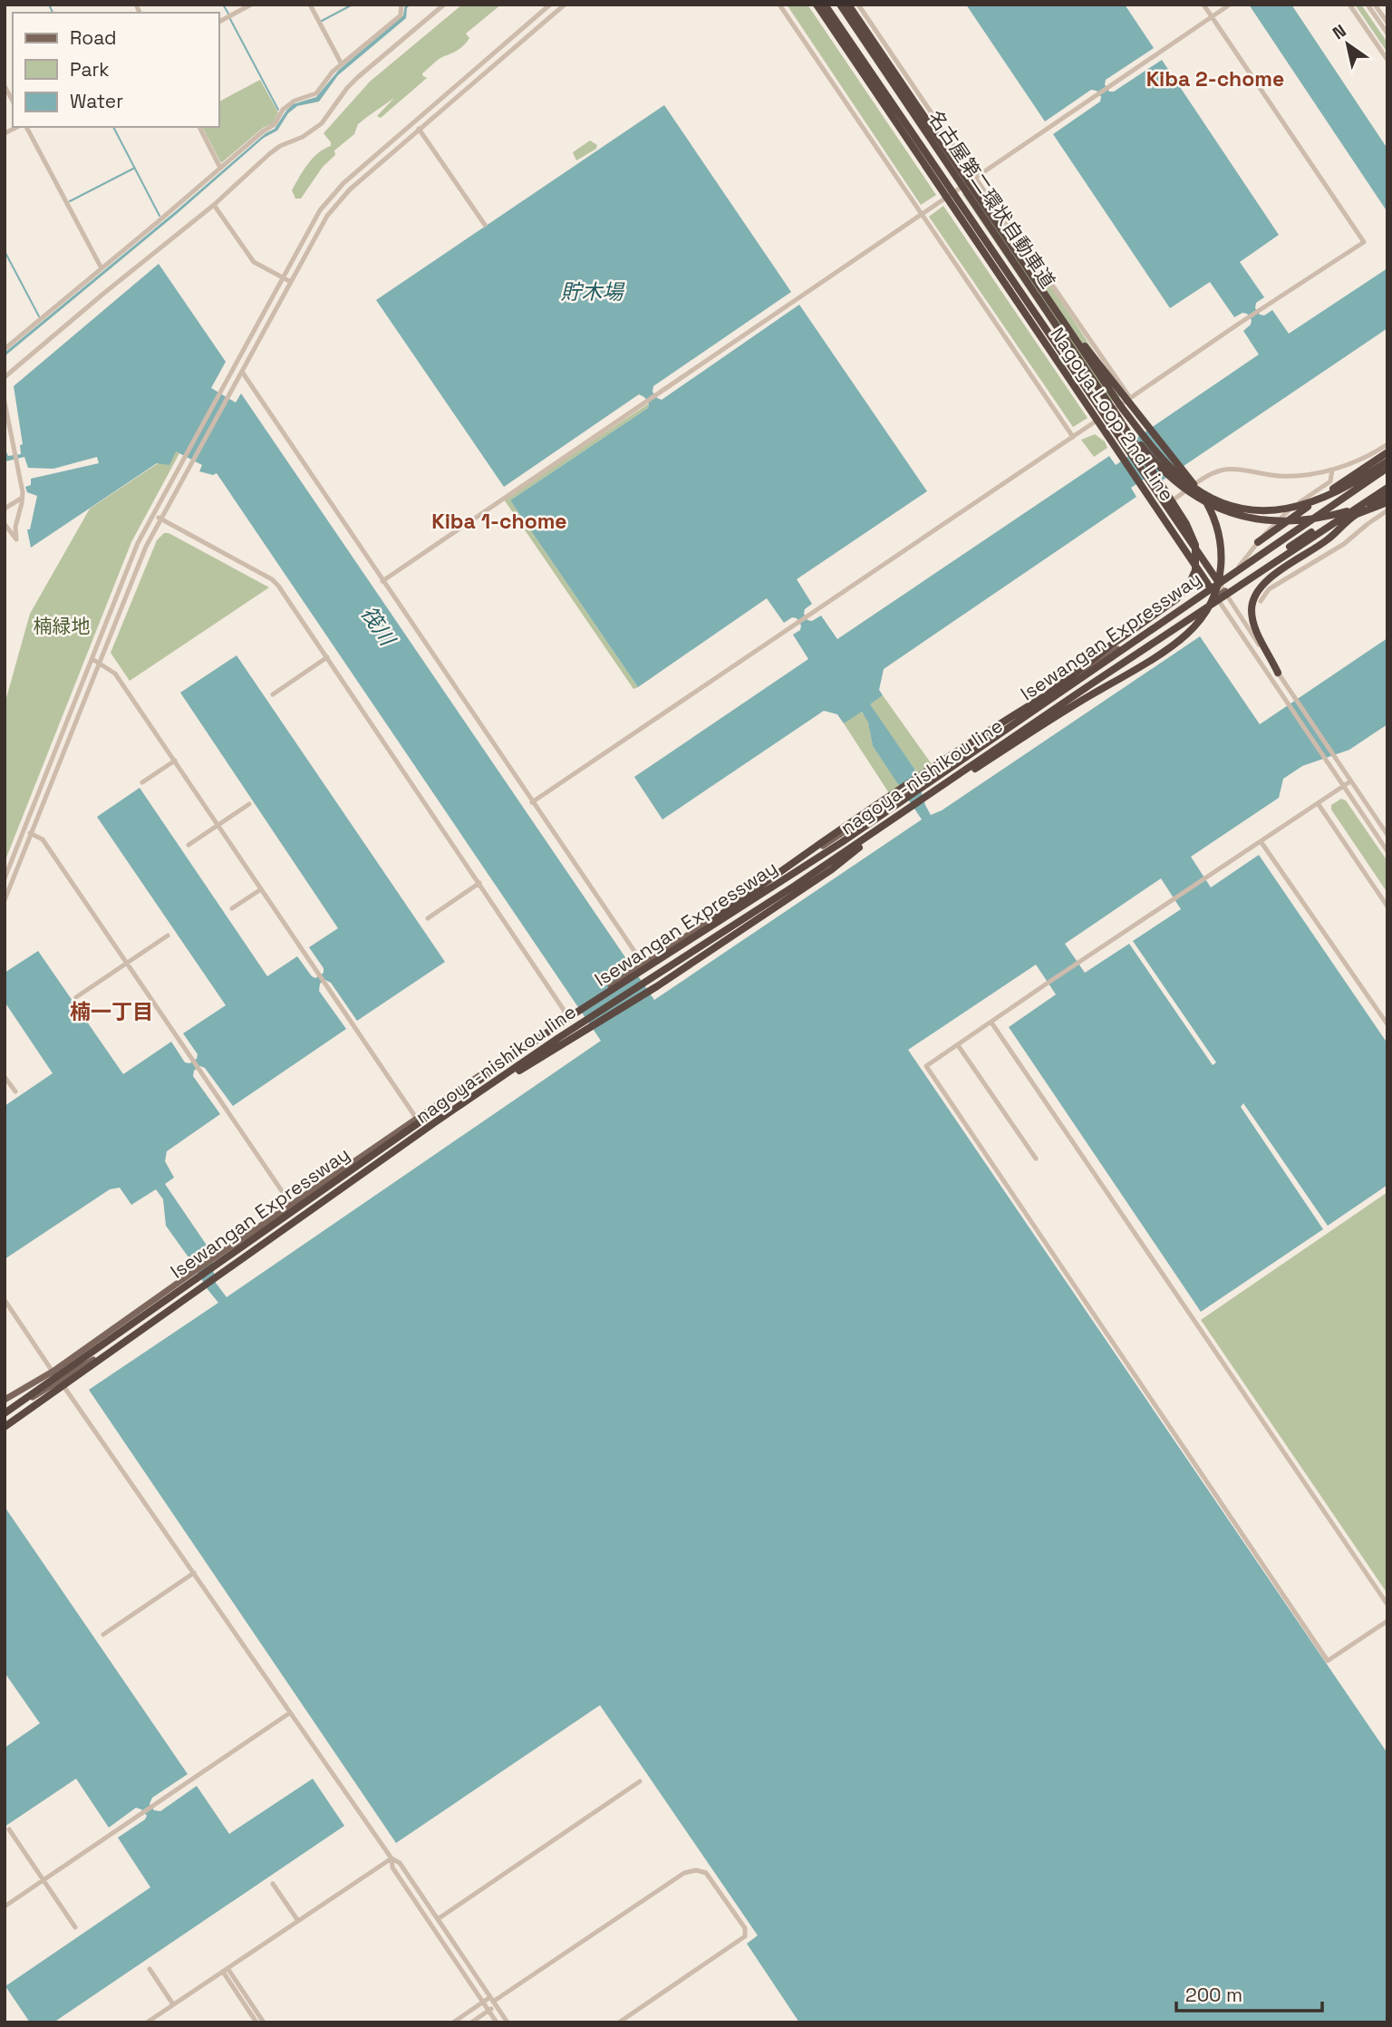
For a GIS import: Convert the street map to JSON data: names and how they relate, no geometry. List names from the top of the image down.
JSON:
{
  "streets": {
    "highway": ["名古屋第二環状自動車道", "Nagoya Loop 2nd Line", "Isewangan Expressway"],
    "main road": ["nagoya-nishikou line"]
  },
  "crossings": [
    ["Nagoya Loop 2nd Line", "nagoya-nishikou line"],
    ["Isewangan Expressway", "nagoya-nishikou line"]
  ],
  "districts": ["Kiba 2-chome", "Kiba 1-chome", "楠一丁目"],
  "water": ["貯木場", "筏川"],
  "parks": ["楠緑地"],
  "legend": ["Road", "Park", "Water"],
  "scale_bar": "200 m",
  "north": "top left"
}
